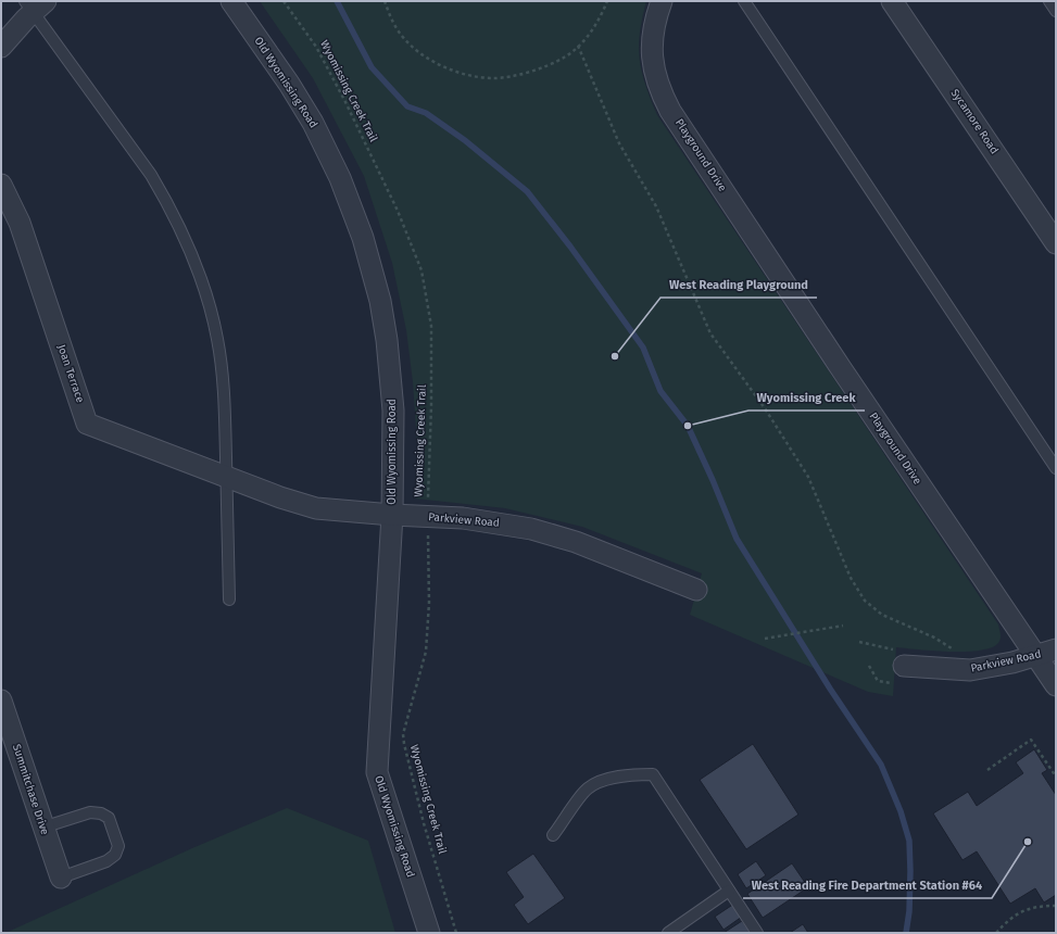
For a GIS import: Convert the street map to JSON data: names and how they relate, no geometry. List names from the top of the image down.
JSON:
{
  "streets": {
    "street": [
      "Old Wyomissing Road",
      "Sycamore Road",
      "Playground Drive",
      "Joan Terrace",
      "Parkview Road",
      "Summitchase Drive"
    ],
    "path": ["Wyomissing Creek Trail"]
  },
  "crossings": [
    ["Old Wyomissing Road", "Parkview Road"],
    ["Wyomissing Creek Trail", "Parkview Road"],
    ["Playground Drive", "Parkview Road"],
    ["Joan Terrace", "Parkview Road"]
  ],
  "places": ["West Reading Playground", "Wyomissing Creek", "West Reading Fire Department Station #64"]
}
